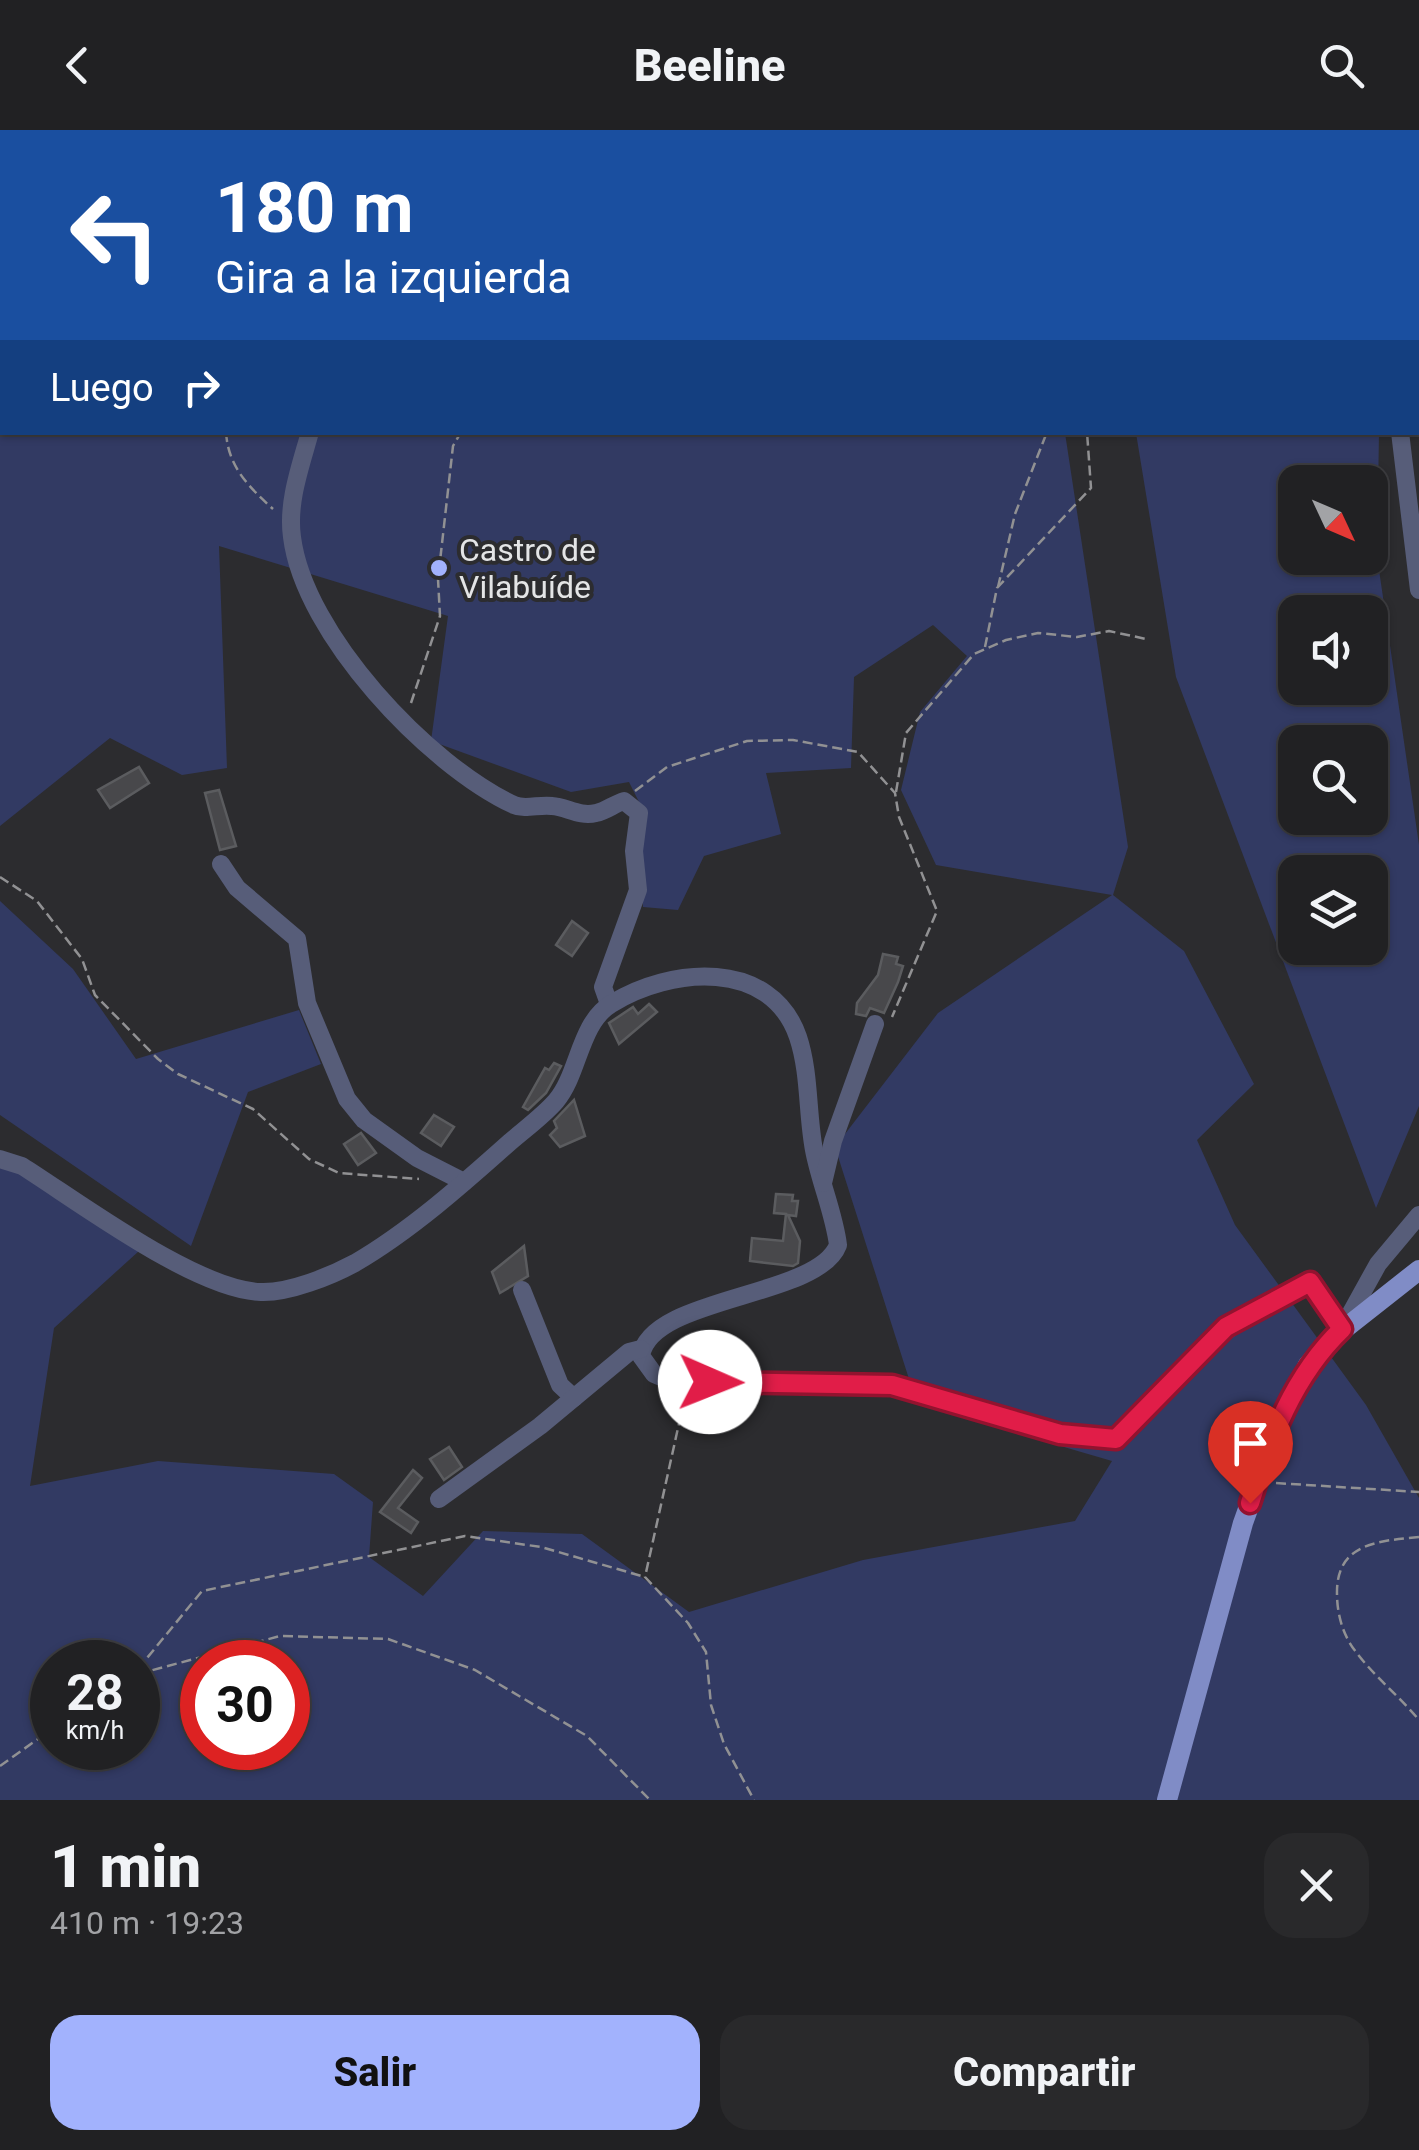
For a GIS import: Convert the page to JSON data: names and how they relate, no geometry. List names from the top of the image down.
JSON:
{
  "places": ["Castro de Vilabuíde"],
  "north": "bottom right",
  "page": {
    "header": "Beeline",
    "turn": ["180 m", "Gira a la izquierda"],
    "then": "Luego",
    "speed": "28 km/h",
    "limit": "30",
    "heading": ["1 min", "410 m · 19:23"],
    "buttons": ["Salir", "Compartir"]
  }
}
